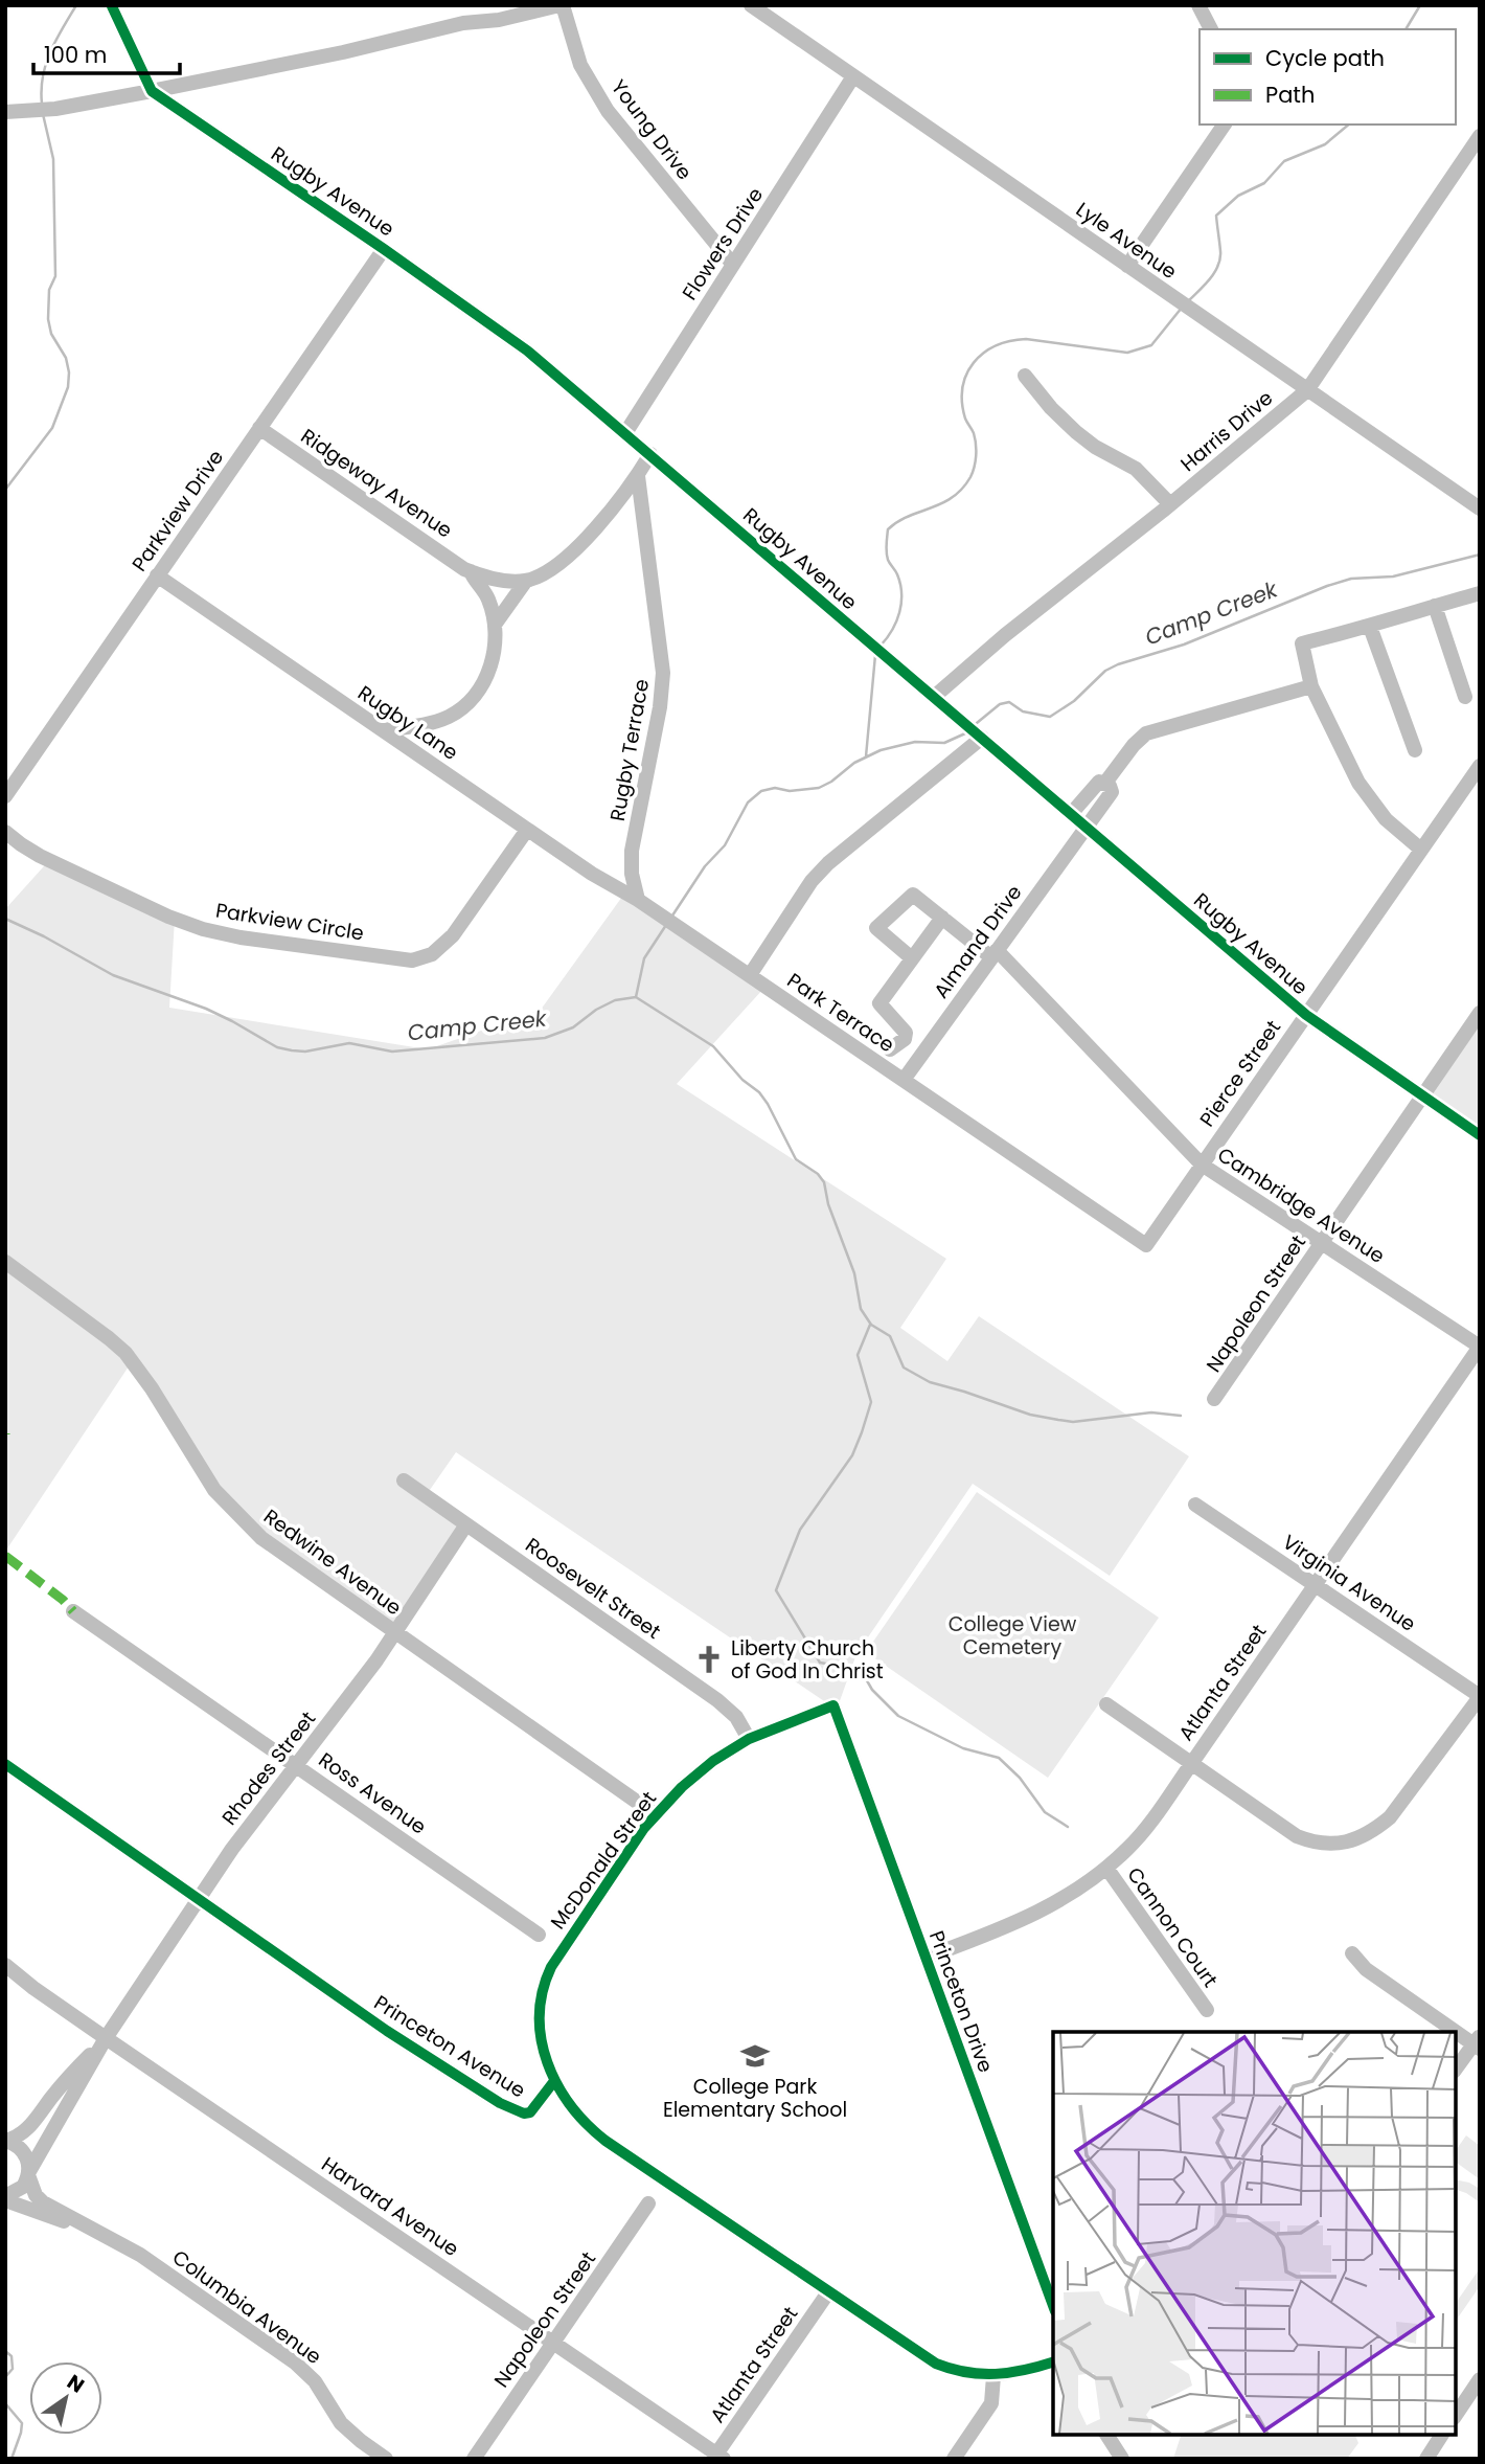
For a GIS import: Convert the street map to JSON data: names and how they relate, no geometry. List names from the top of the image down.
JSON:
{
  "streets": {
    "street": [
      "Young Drive",
      "Rugby Avenue",
      "Lyle Avenue",
      "Flowers Drive",
      "Harris Drive",
      "Ridgeway Avenue",
      "Parkview Drive",
      "Rugby Lane",
      "Rugby Terrace",
      "Parkview Circle",
      "Almand Drive",
      "Park Terrace",
      "Pierce Street",
      "Cambridge Avenue",
      "Napoleon Street",
      "Redwine Avenue",
      "Virginia Avenue",
      "Roosevelt Street",
      "Atlanta Street",
      "Rhodes Street",
      "Ross Avenue",
      "McDonald Street",
      "Cannon Court",
      "Princeton Drive",
      "Princeton Avenue",
      "Harvard Avenue",
      "Columbia Avenue"
    ]
  },
  "crossings": [
    ["Young Drive", "Flowers Drive"],
    ["Rugby Avenue", "Flowers Drive"],
    ["Rugby Avenue", "Harris Drive"],
    ["Rugby Avenue", "Parkview Drive"],
    ["Rugby Avenue", "Almand Drive"],
    ["Rugby Avenue", "Pierce Street"],
    ["Rugby Avenue", "Napoleon Street"],
    ["Lyle Avenue", "Flowers Drive"],
    ["Lyle Avenue", "Harris Drive"],
    ["Ridgeway Avenue", "Parkview Drive"],
    ["Parkview Drive", "Rugby Lane"],
    ["Rugby Lane", "Rugby Terrace"],
    ["Rugby Lane", "Parkview Circle"],
    ["Rugby Lane", "Park Terrace"],
    ["Rugby Terrace", "Park Terrace"],
    ["Almand Drive", "Park Terrace"],
    ["Almand Drive", "Cambridge Avenue"],
    ["Park Terrace", "Pierce Street"],
    ["Pierce Street", "Cambridge Avenue"],
    ["Cambridge Avenue", "Napoleon Street"],
    ["Cambridge Avenue", "Atlanta Street"],
    ["Napoleon Street", "Harvard Avenue"],
    ["Redwine Avenue", "Rhodes Street"],
    ["Redwine Avenue", "McDonald Street"],
    ["Virginia Avenue", "Atlanta Street"],
    ["Roosevelt Street", "Rhodes Street"],
    ["Roosevelt Street", "McDonald Street"],
    ["Atlanta Street", "Cannon Court"],
    ["Atlanta Street", "Princeton Drive"],
    ["Atlanta Street", "Princeton Avenue"],
    ["Atlanta Street", "Harvard Avenue"],
    ["Rhodes Street", "Ross Avenue"],
    ["Rhodes Street", "Princeton Avenue"],
    ["Rhodes Street", "Harvard Avenue"],
    ["Rhodes Street", "Columbia Avenue"],
    ["Ross Avenue", "McDonald Street"],
    ["McDonald Street", "Princeton Drive"],
    ["McDonald Street", "Princeton Avenue"]
  ],
  "water": ["Camp Creek"],
  "parks": ["College View Cemetery"],
  "places": {
    "church": ["Liberty Church of God In Christ"],
    "school or university": ["College Park Elementary School"]
  },
  "legend": ["Cycle path", "Path"],
  "scale_bar": "100 m",
  "north": "top right"
}
